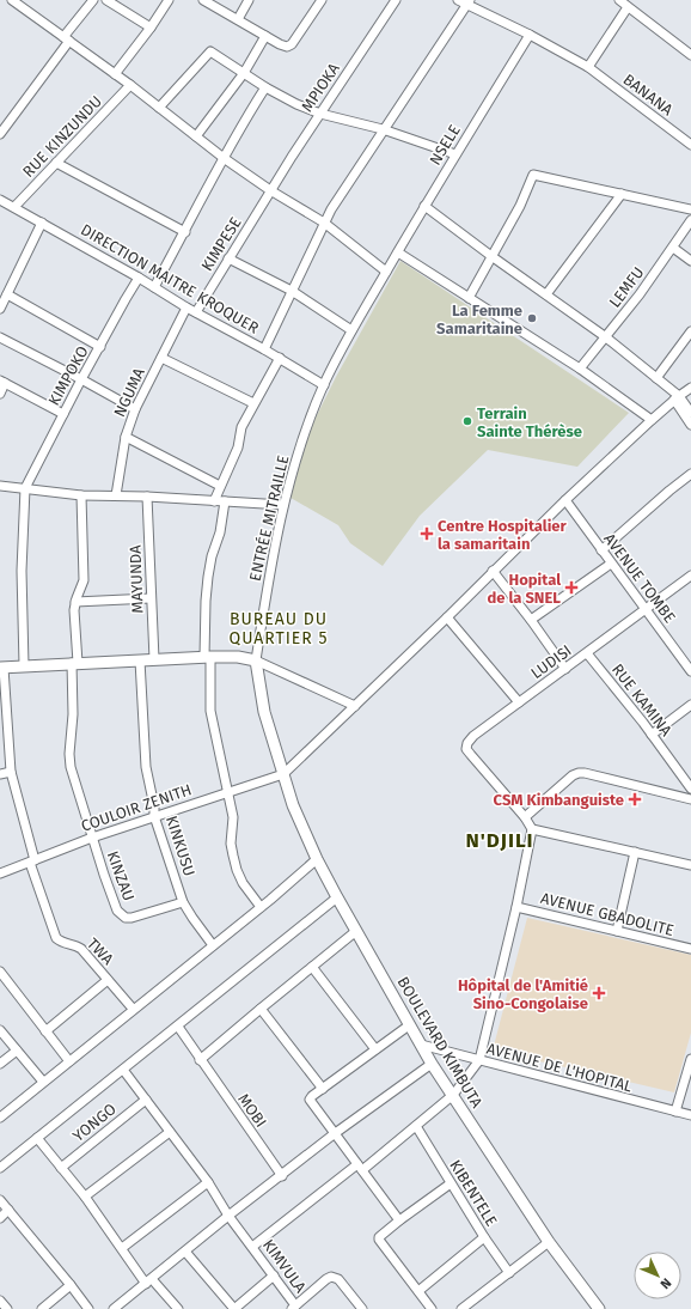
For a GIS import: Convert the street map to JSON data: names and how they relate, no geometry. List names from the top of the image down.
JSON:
{
  "streets": {
    "street": [
      "MPIOKA",
      "BANANA",
      "RUE KINZUNDU",
      "NSELE",
      "KIMPESE",
      "DIRECTION MAITRE KROQUER",
      "LEMFU",
      "KIMPOKO",
      "NGUMA",
      "ENTRÉE MITRAILLE",
      "AVENUE TOMBE",
      "MAYUNDA",
      "LUDISI",
      "RUE KAMINA",
      "COULOIR ZENITH",
      "KINKUSU",
      "KINZAU",
      "AVENUE GBADOLITE",
      "TWA",
      "BOULEVARD KIMBUTA",
      "AVENUE DE L'HOPITAL",
      "MOBI",
      "YONGO",
      "KIBENTELE",
      "KIMVULA"
    ]
  },
  "crossings": [
    ["MPIOKA", "KIMPESE"],
    ["BANANA", "NSELE"],
    ["RUE KINZUNDU", "DIRECTION MAITRE KROQUER"],
    ["KIMPESE", "DIRECTION MAITRE KROQUER"],
    ["DIRECTION MAITRE KROQUER", "KIMPOKO"],
    ["DIRECTION MAITRE KROQUER", "NGUMA"],
    ["DIRECTION MAITRE KROQUER", "ENTRÉE MITRAILLE"],
    ["ENTRÉE MITRAILLE", "BOULEVARD KIMBUTA"],
    ["AVENUE TOMBE", "LUDISI"],
    ["LUDISI", "RUE KAMINA"],
    ["COULOIR ZENITH", "KINKUSU"],
    ["COULOIR ZENITH", "KINZAU"],
    ["COULOIR ZENITH", "TWA"],
    ["COULOIR ZENITH", "BOULEVARD KIMBUTA"],
    ["KINKUSU", "KINZAU"],
    ["BOULEVARD KIMBUTA", "AVENUE DE L'HOPITAL"]
  ],
  "districts": ["BUREAU DU QUARTIER 5", "N'DJILI"],
  "places": {
    "other": ["La Femme Samaritaine", "Terrain Sainte Thérèse"],
    "health": [
      "Centre Hospitalier la samaritain",
      "Hopital de la SNEL",
      "CSM Kimbanguiste",
      "Hôpital de l'Amitié Sino-Congolaise"
    ]
  },
  "north": "bottom right"
}
